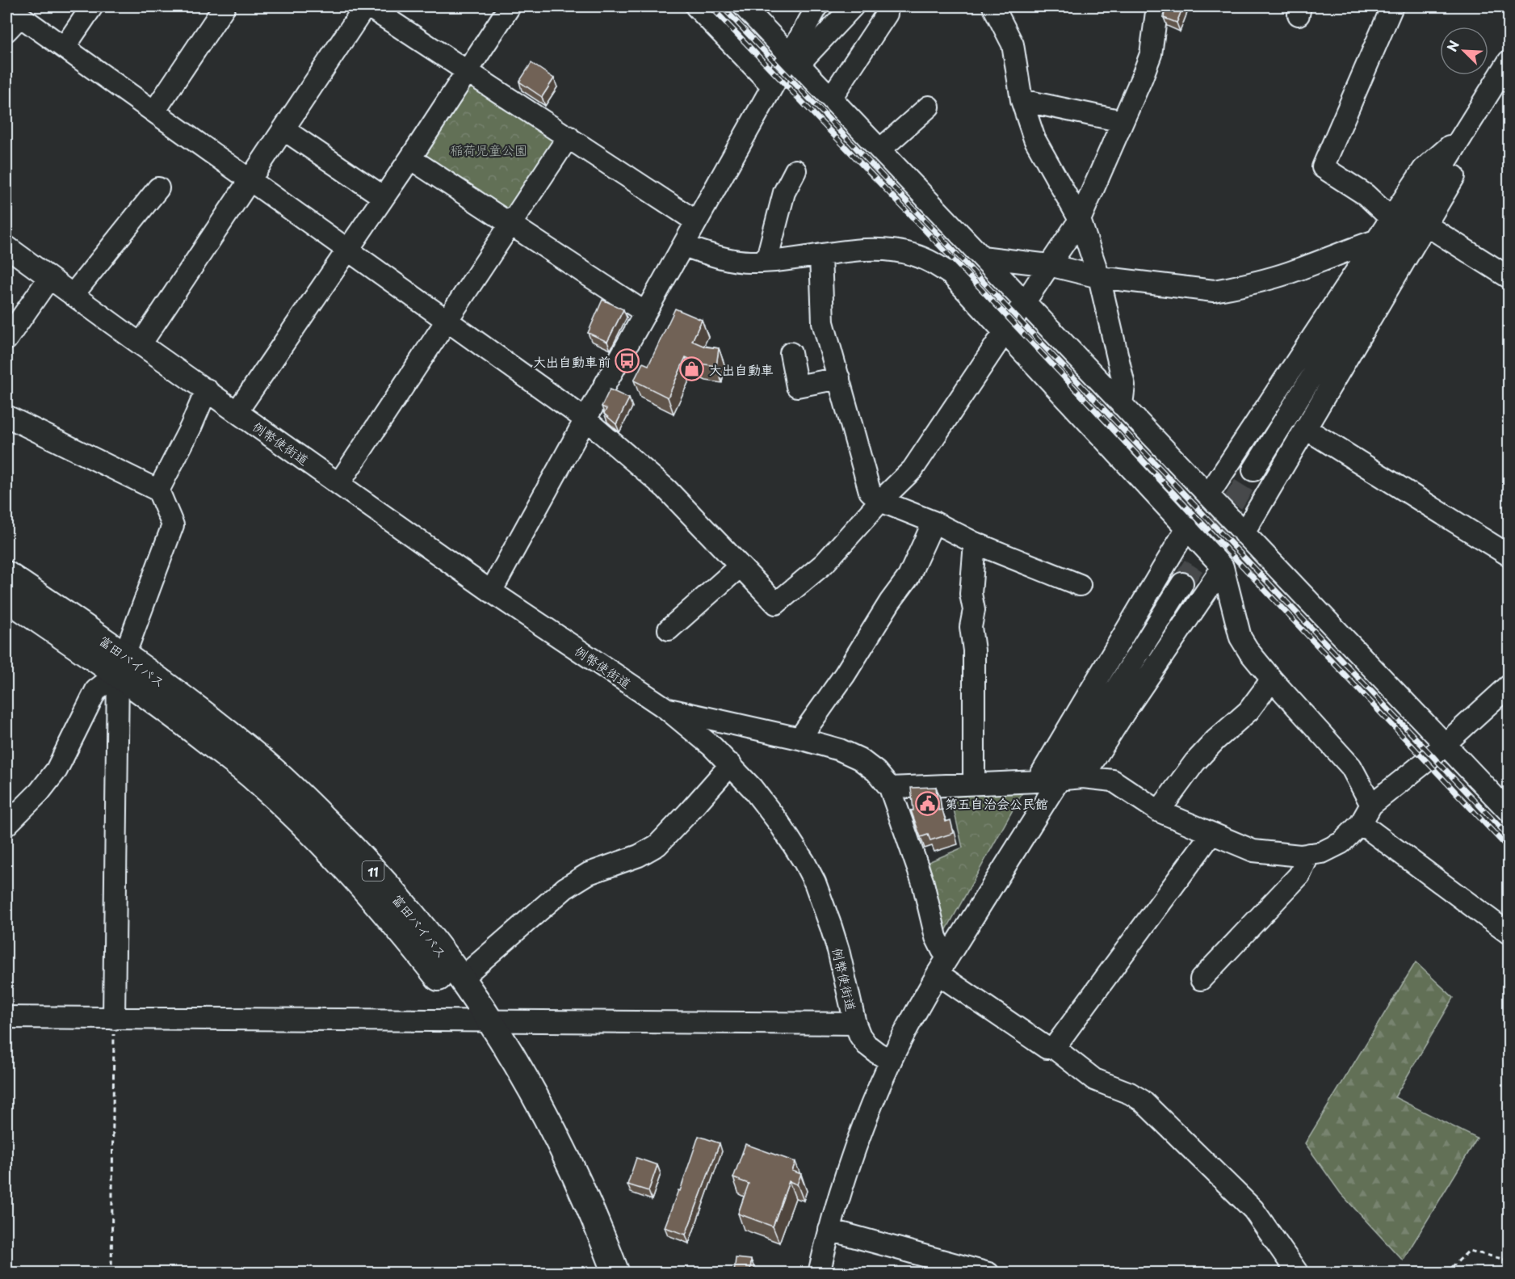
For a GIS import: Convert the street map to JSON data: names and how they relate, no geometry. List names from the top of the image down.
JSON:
{
  "streets": {
    "main road": ["富田バイパス", "11"],
    "street": ["例幣使街道"]
  },
  "parks": ["稲荷児童公園"],
  "places": {
    "bus stop": ["大出自動車前"],
    "shop": ["大出自動車"],
    "public building": ["第五自治会公民館"]
  },
  "north": "top left"
}
